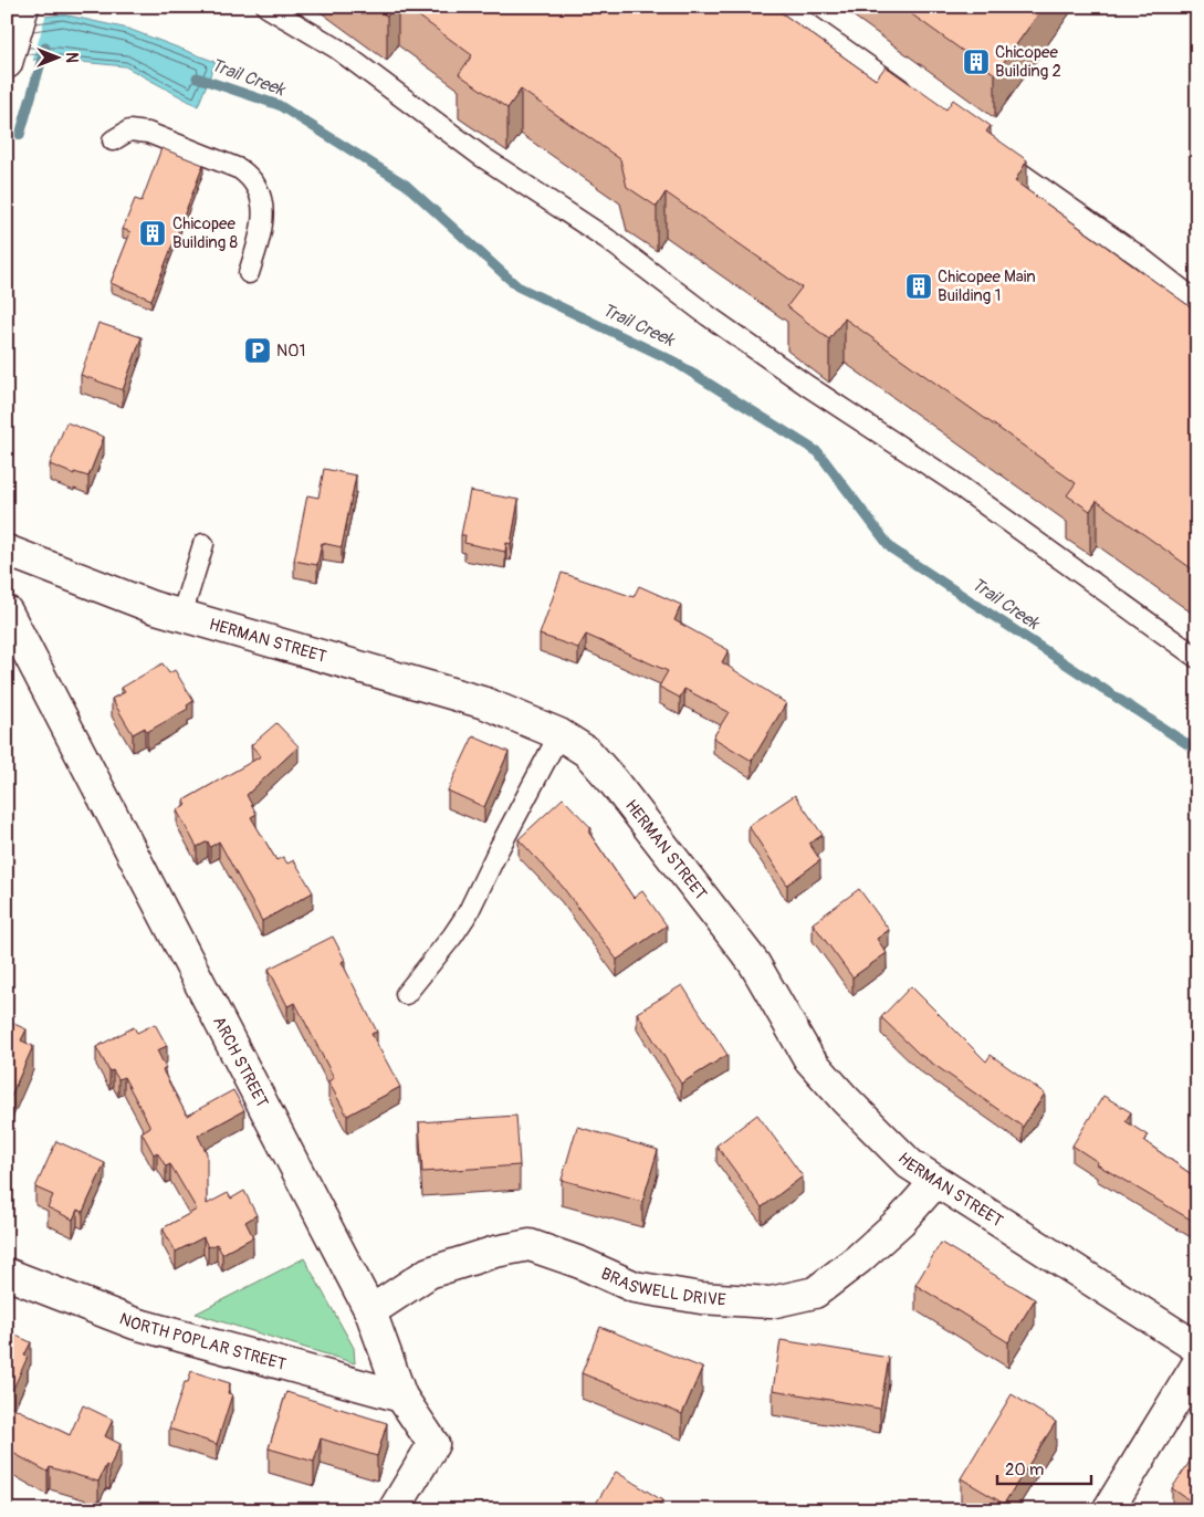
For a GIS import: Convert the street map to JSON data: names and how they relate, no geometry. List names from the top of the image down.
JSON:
{
  "streets": {
    "street": [
      "HERMAN STREET",
      "ARCH STREET",
      "BRASWELL DRIVE",
      "NORTH POPLAR STREET"
    ]
  },
  "crossings": [
    ["HERMAN STREET", "BRASWELL DRIVE"],
    ["ARCH STREET", "BRASWELL DRIVE"],
    ["ARCH STREET", "NORTH POPLAR STREET"]
  ],
  "water": ["Trail Creek"],
  "places": {
    "building": ["Chicopee Building 2", "Chicopee Building 8", "Chicopee Main Building 1"],
    "parking": ["N01"]
  },
  "scale_bar": "20 m",
  "north": "right"
}
